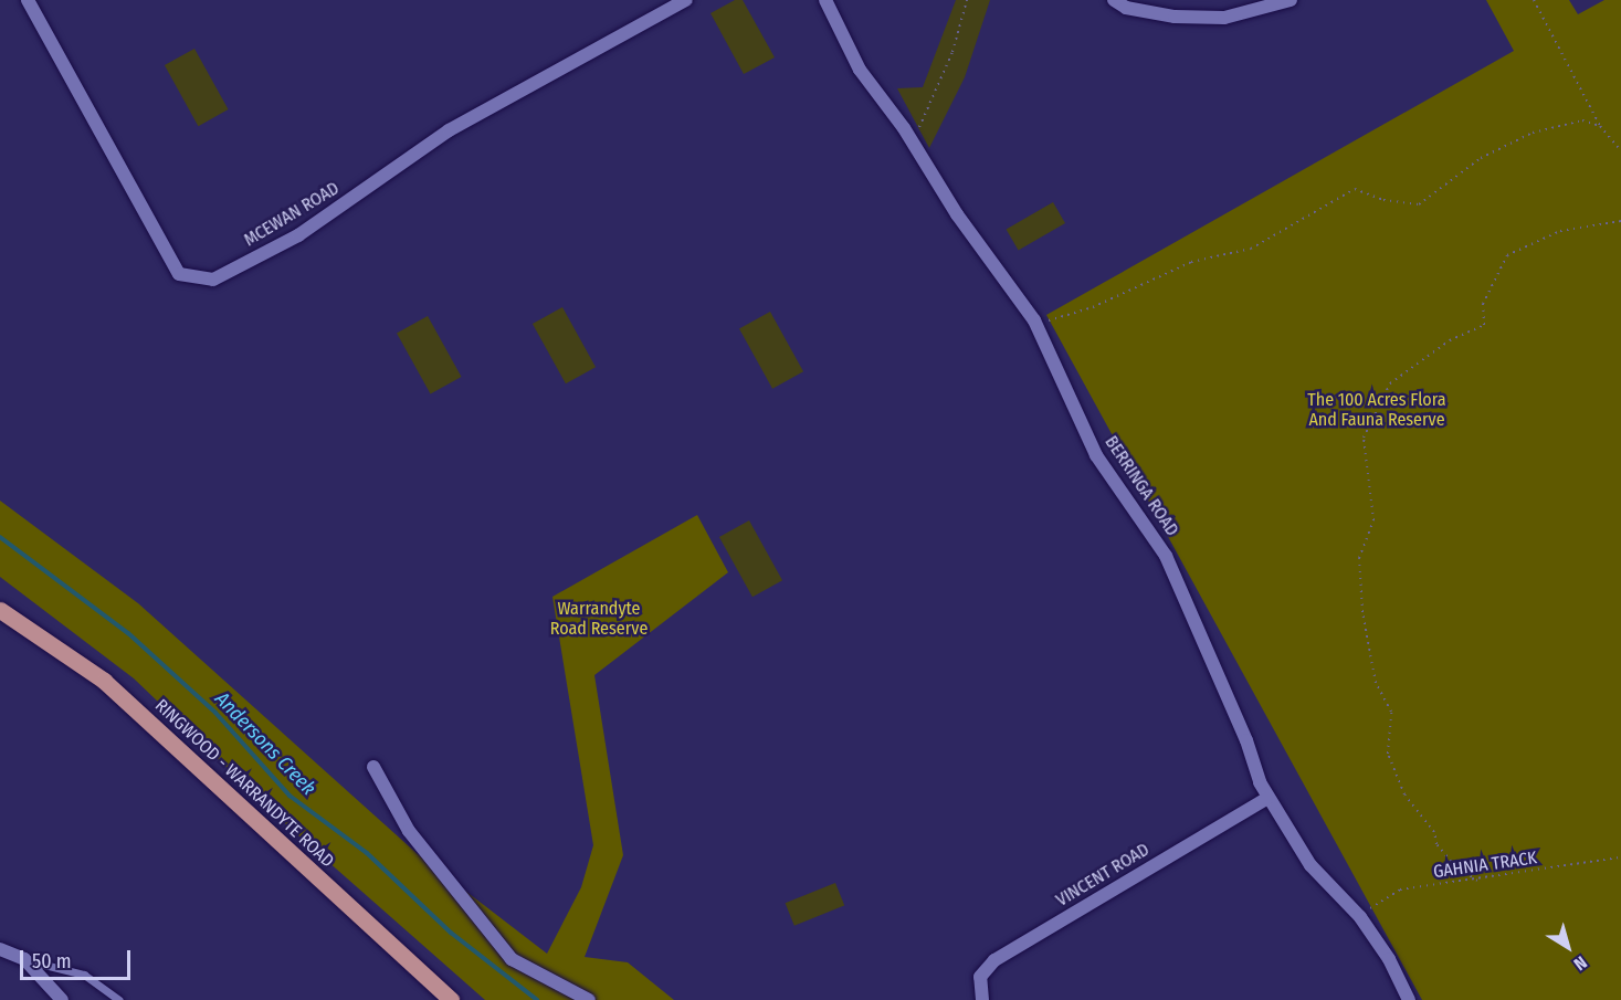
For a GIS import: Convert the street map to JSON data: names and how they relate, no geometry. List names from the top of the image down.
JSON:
{
  "streets": {
    "main road": ["RINGWOOD - WARRANDYTE ROAD"],
    "street": ["MCEWAN ROAD", "BERRINGA ROAD", "VINCENT ROAD"],
    "path": ["GAHNIA TRACK"]
  },
  "crossings": [
    ["BERRINGA ROAD", "GAHNIA TRACK"],
    ["BERRINGA ROAD", "VINCENT ROAD"]
  ],
  "water": ["Andersons Creek"],
  "parks": ["The 100 Acres Flora And Fauna Reserve", "Warrandyte Road Reserve"],
  "scale_bar": "50 m",
  "north": "bottom right"
}
